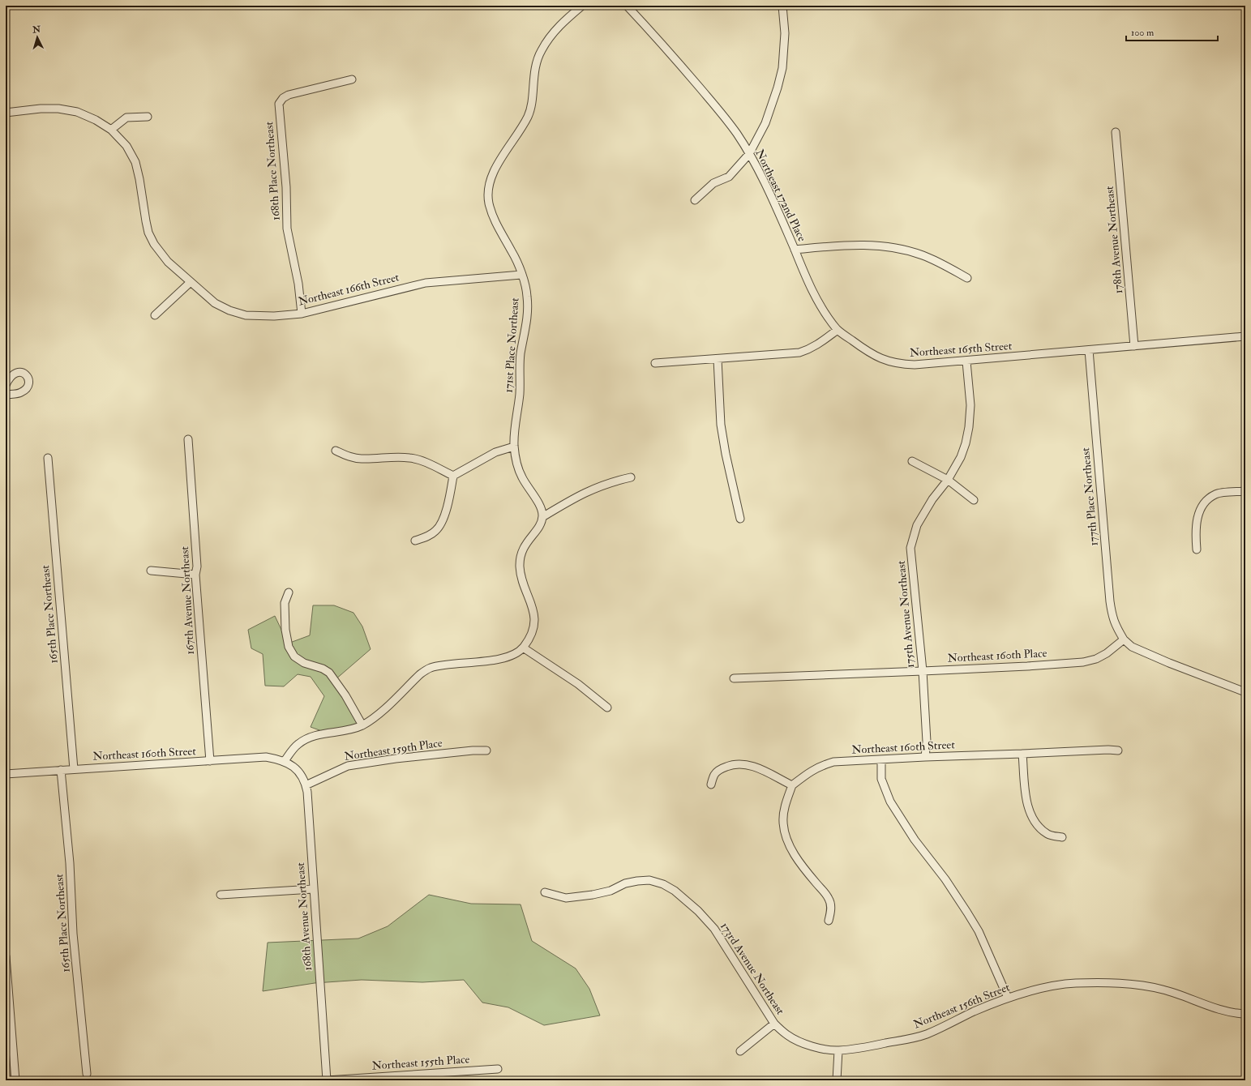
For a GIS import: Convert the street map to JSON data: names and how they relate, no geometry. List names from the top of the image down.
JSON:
{
  "streets": {
    "street": [
      "168th Place Northeast",
      "Northeast 172nd Place",
      "178th Avenue Northeast",
      "Northeast 166th Street",
      "171st Place Northeast",
      "Northeast 165th Street",
      "177th Place Northeast",
      "167th Avenue Northeast",
      "165th Place Northeast",
      "175th Avenue Northeast",
      "Northeast 160th Place",
      "Northeast 160th Street",
      "Northeast 159th Place",
      "168th Avenue Northeast",
      "173rd Avenue Northeast",
      "Northeast 156th Street",
      "Northeast 155th Place"
    ]
  },
  "crossings": [
    ["168th Place Northeast", "Northeast 166th Street"],
    ["Northeast 172nd Place", "Northeast 165th Street"],
    ["178th Avenue Northeast", "Northeast 165th Street"],
    ["Northeast 166th Street", "171st Place Northeast"],
    ["Northeast 165th Street", "177th Place Northeast"],
    ["Northeast 165th Street", "175th Avenue Northeast"],
    ["177th Place Northeast", "Northeast 160th Place"],
    ["167th Avenue Northeast", "Northeast 160th Street"],
    ["165th Place Northeast", "Northeast 160th Street"],
    ["175th Avenue Northeast", "Northeast 160th Place"],
    ["175th Avenue Northeast", "Northeast 160th Street"],
    ["Northeast 160th Street", "168th Avenue Northeast"],
    ["Northeast 159th Place", "168th Avenue Northeast"],
    ["168th Avenue Northeast", "Northeast 155th Place"],
    ["173rd Avenue Northeast", "Northeast 156th Street"]
  ],
  "scale_bar": "100 m",
  "north": "top"
}
